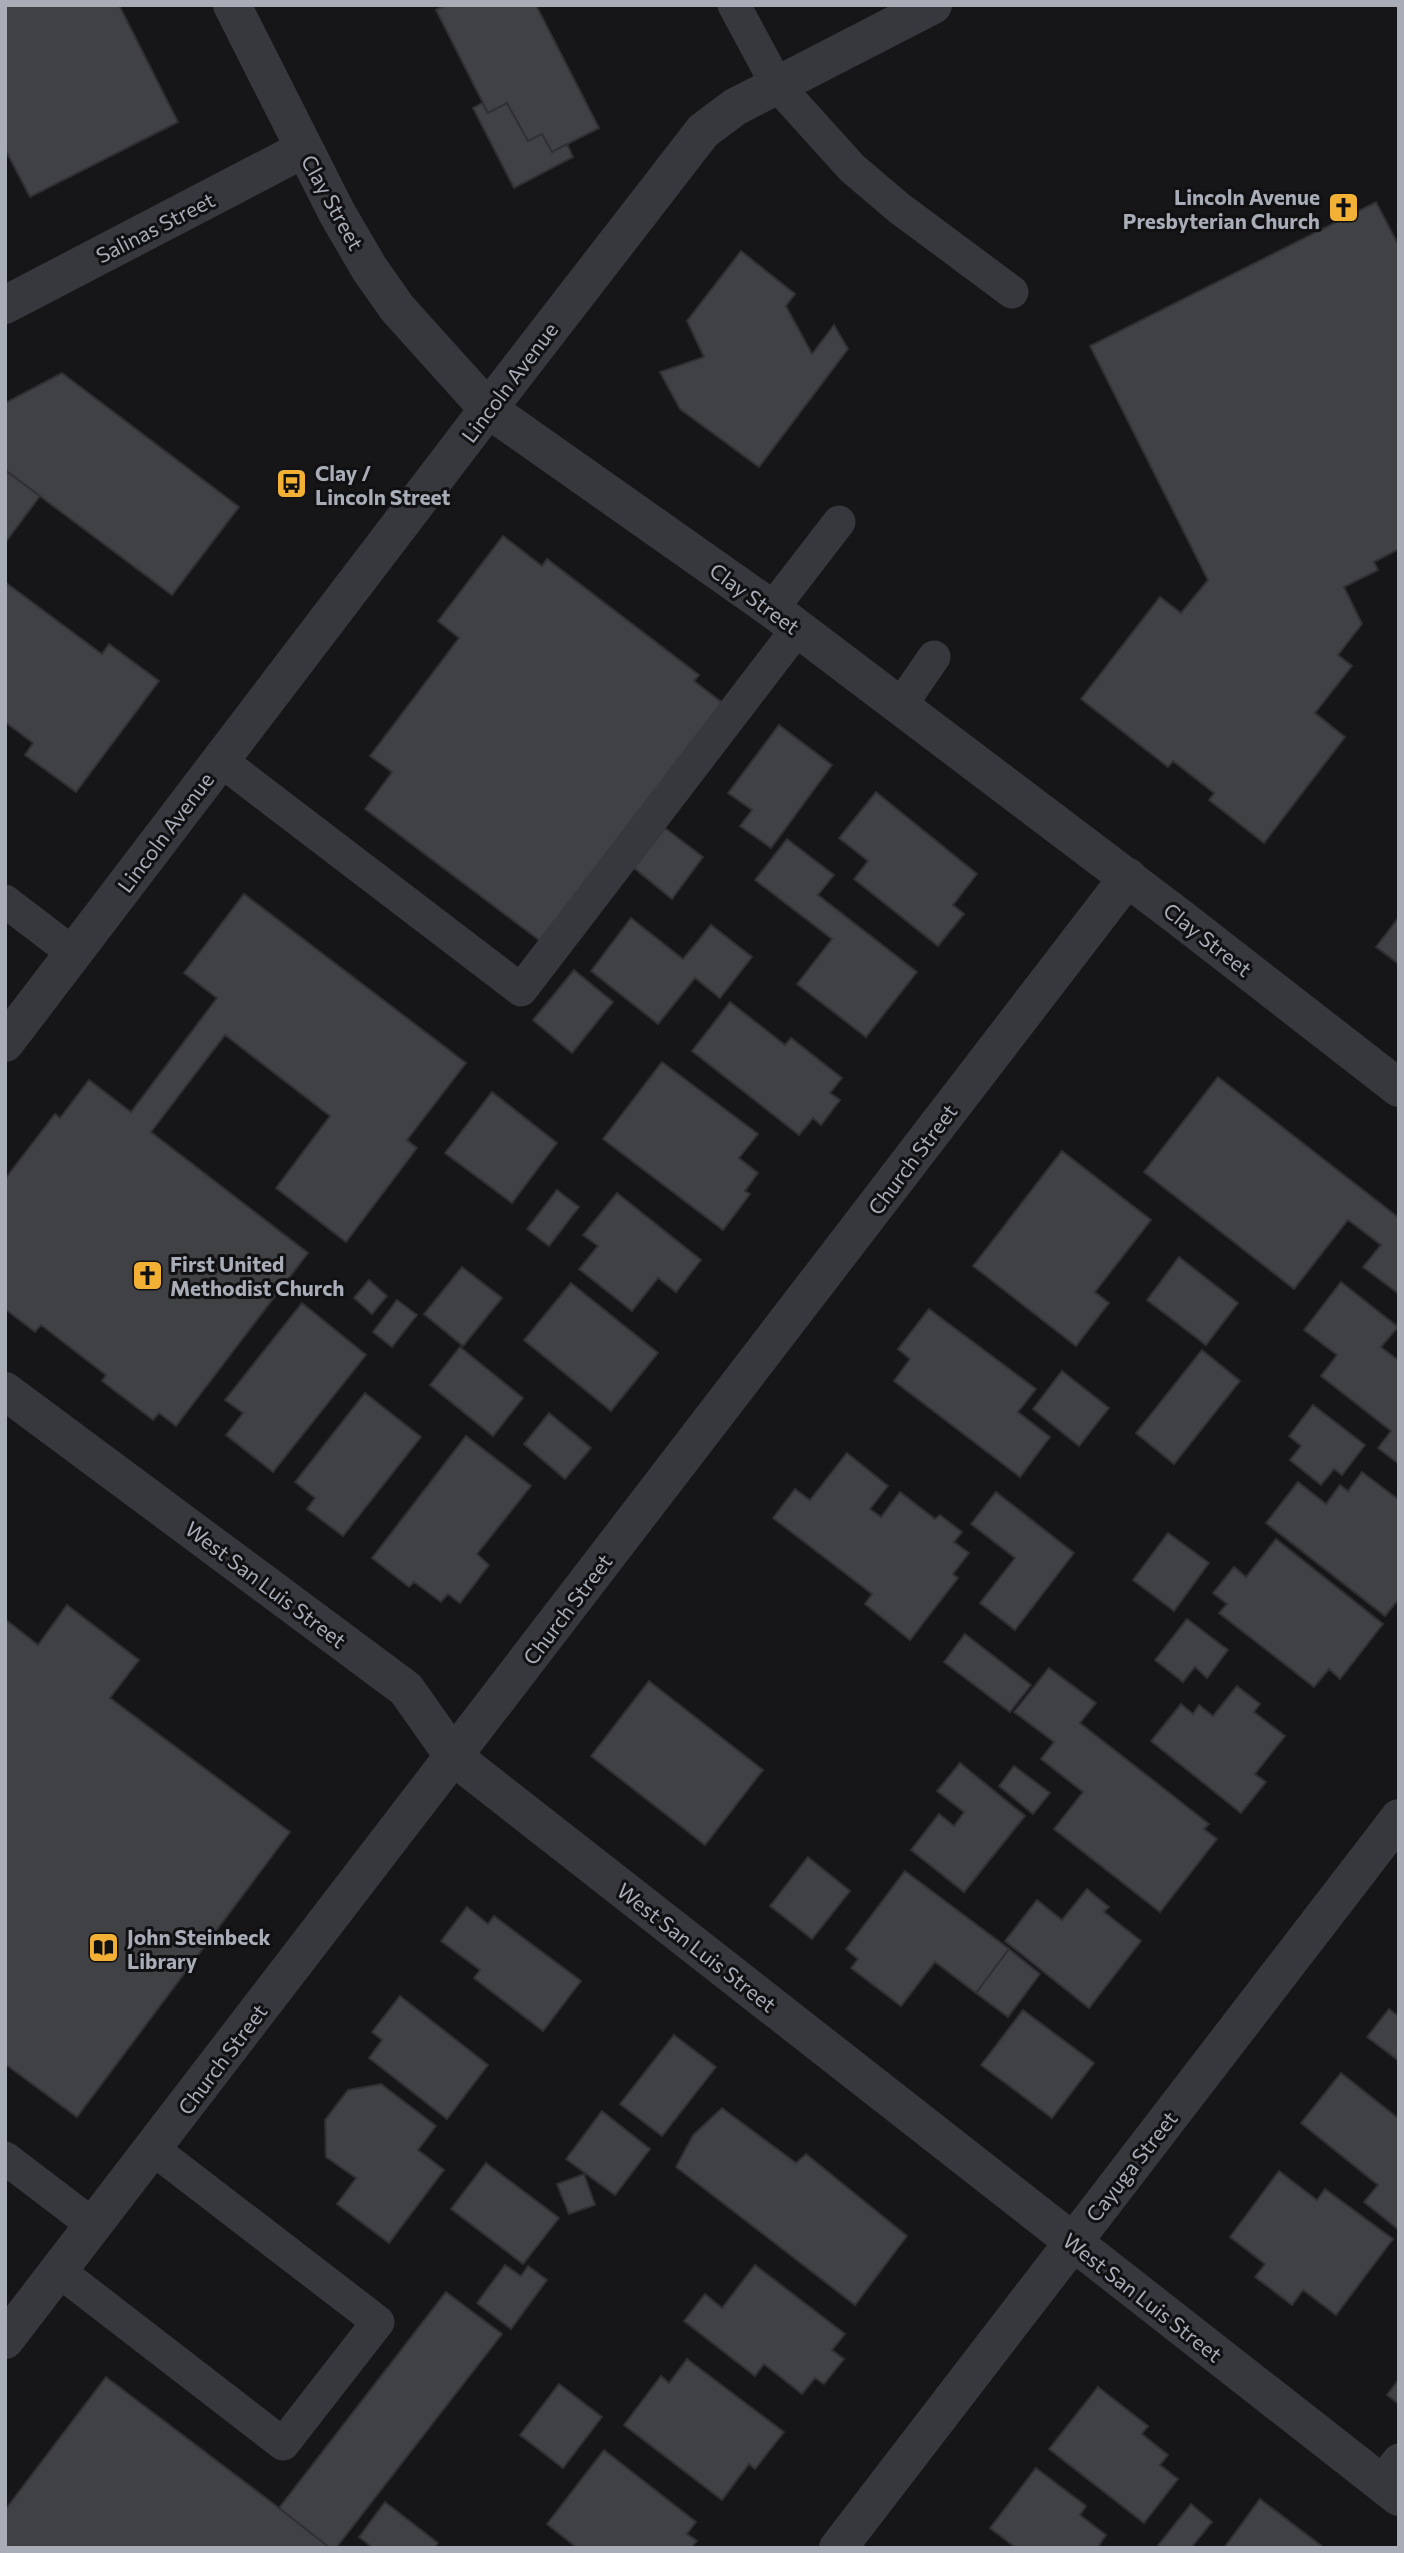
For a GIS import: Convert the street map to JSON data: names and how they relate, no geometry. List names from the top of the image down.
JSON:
{
  "streets": {
    "street": [
      "Clay Street",
      "Salinas Street",
      "Lincoln Avenue",
      "Church Street",
      "West San Luis Street",
      "Cayuga Street"
    ]
  },
  "crossings": [
    ["Clay Street", "Salinas Street"],
    ["Clay Street", "Lincoln Avenue"],
    ["Clay Street", "Church Street"],
    ["Church Street", "West San Luis Street"],
    ["West San Luis Street", "Cayuga Street"]
  ],
  "places": {
    "church": ["Lincoln Avenue Presbyterian Church", "First United Methodist Church"],
    "bus stop": ["Clay / Lincoln Street"],
    "library": ["John Steinbeck Library"]
  }
}
